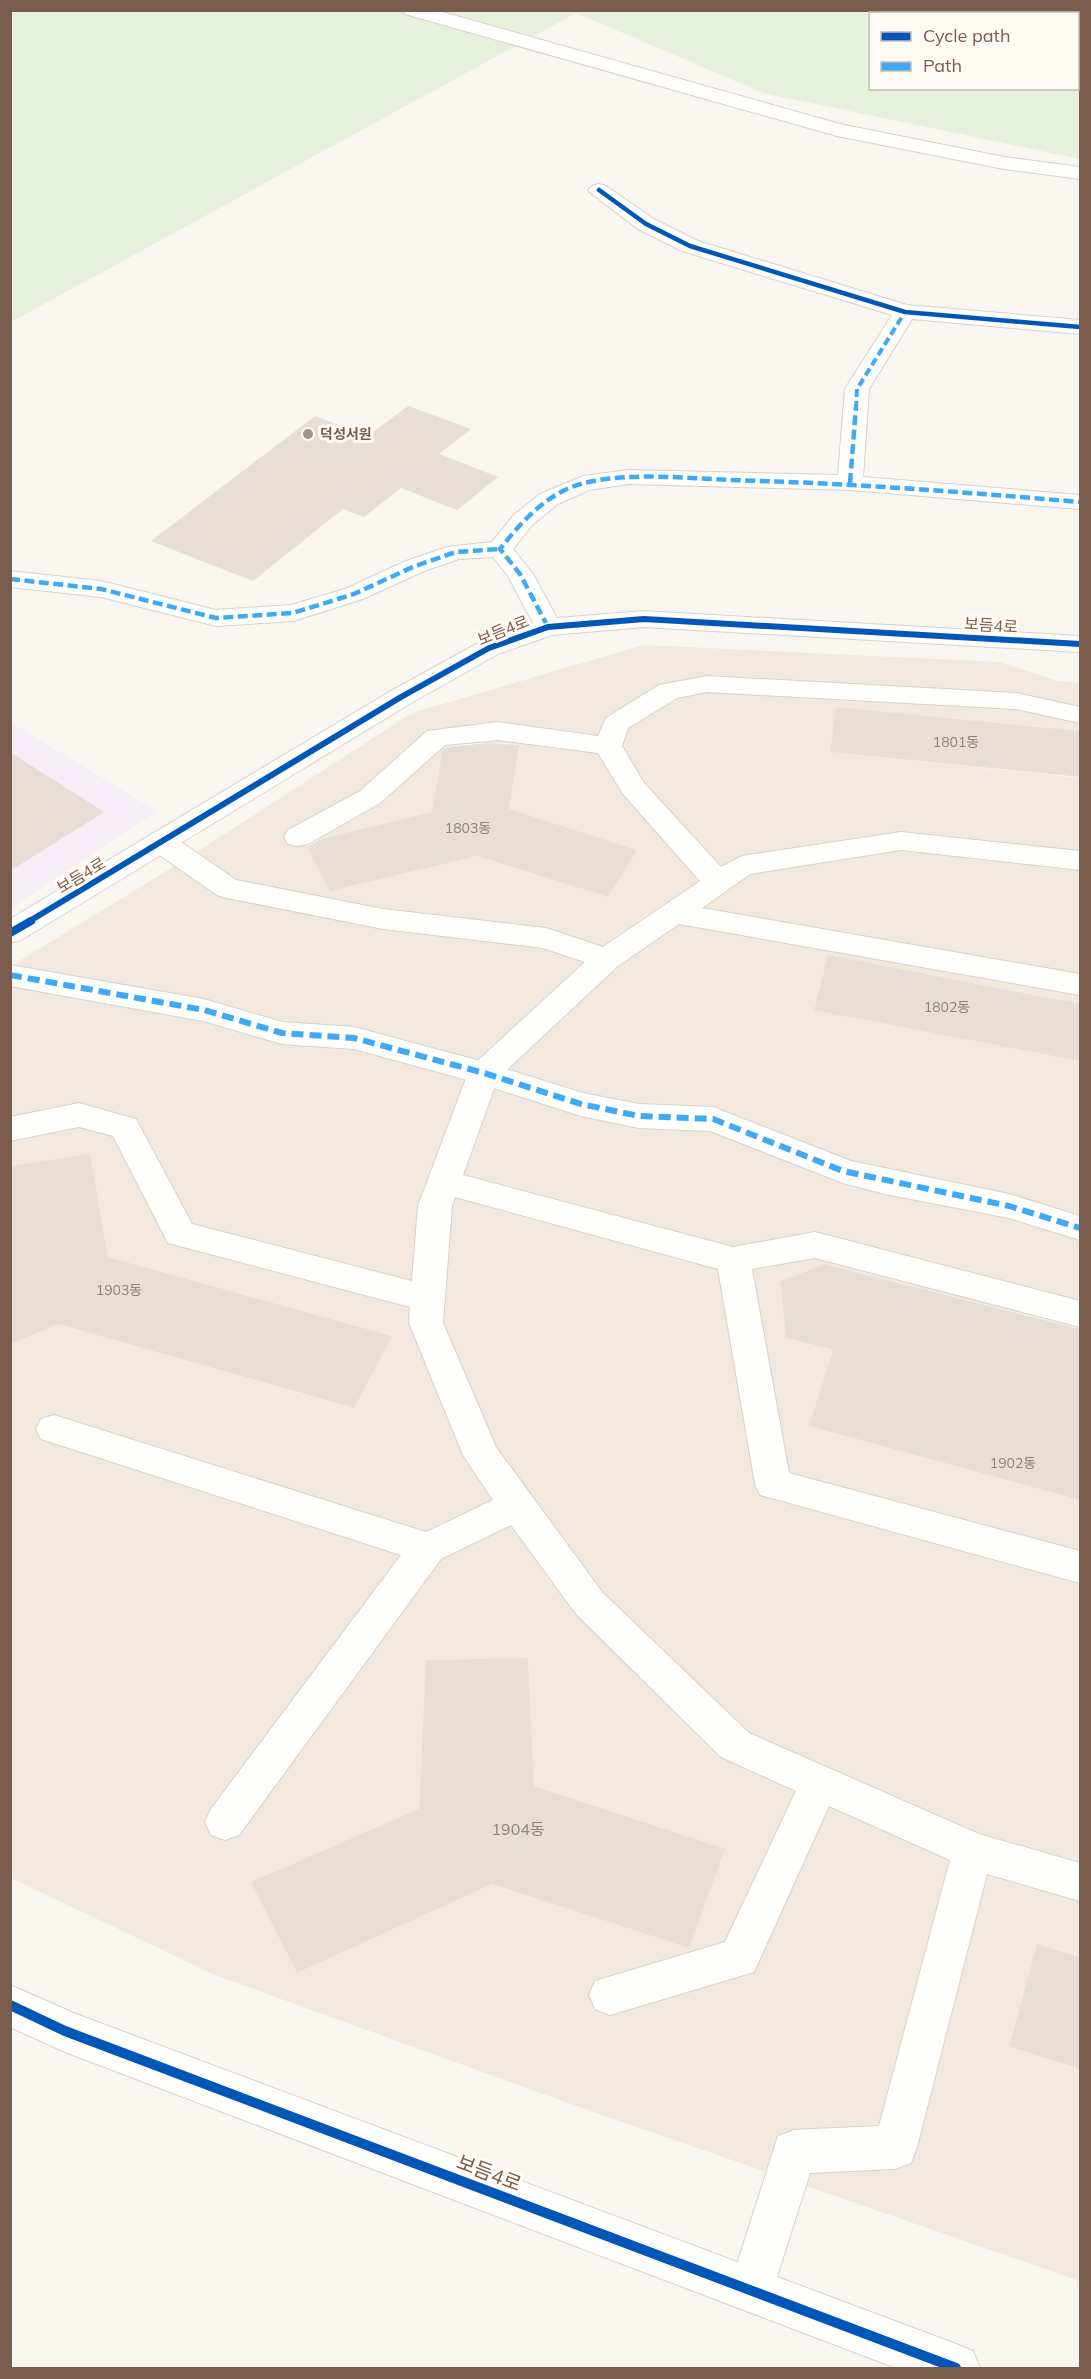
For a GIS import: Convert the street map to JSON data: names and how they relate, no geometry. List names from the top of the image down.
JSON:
{
  "streets": {
    "street": ["보듬4로"]
  },
  "places": ["덕성서원"],
  "house_numbers": [
    "1801동",
    "1803동",
    "1802동",
    "1903동",
    "1902동",
    "1904동"
  ],
  "legend": ["Cycle path", "Path"]
}
